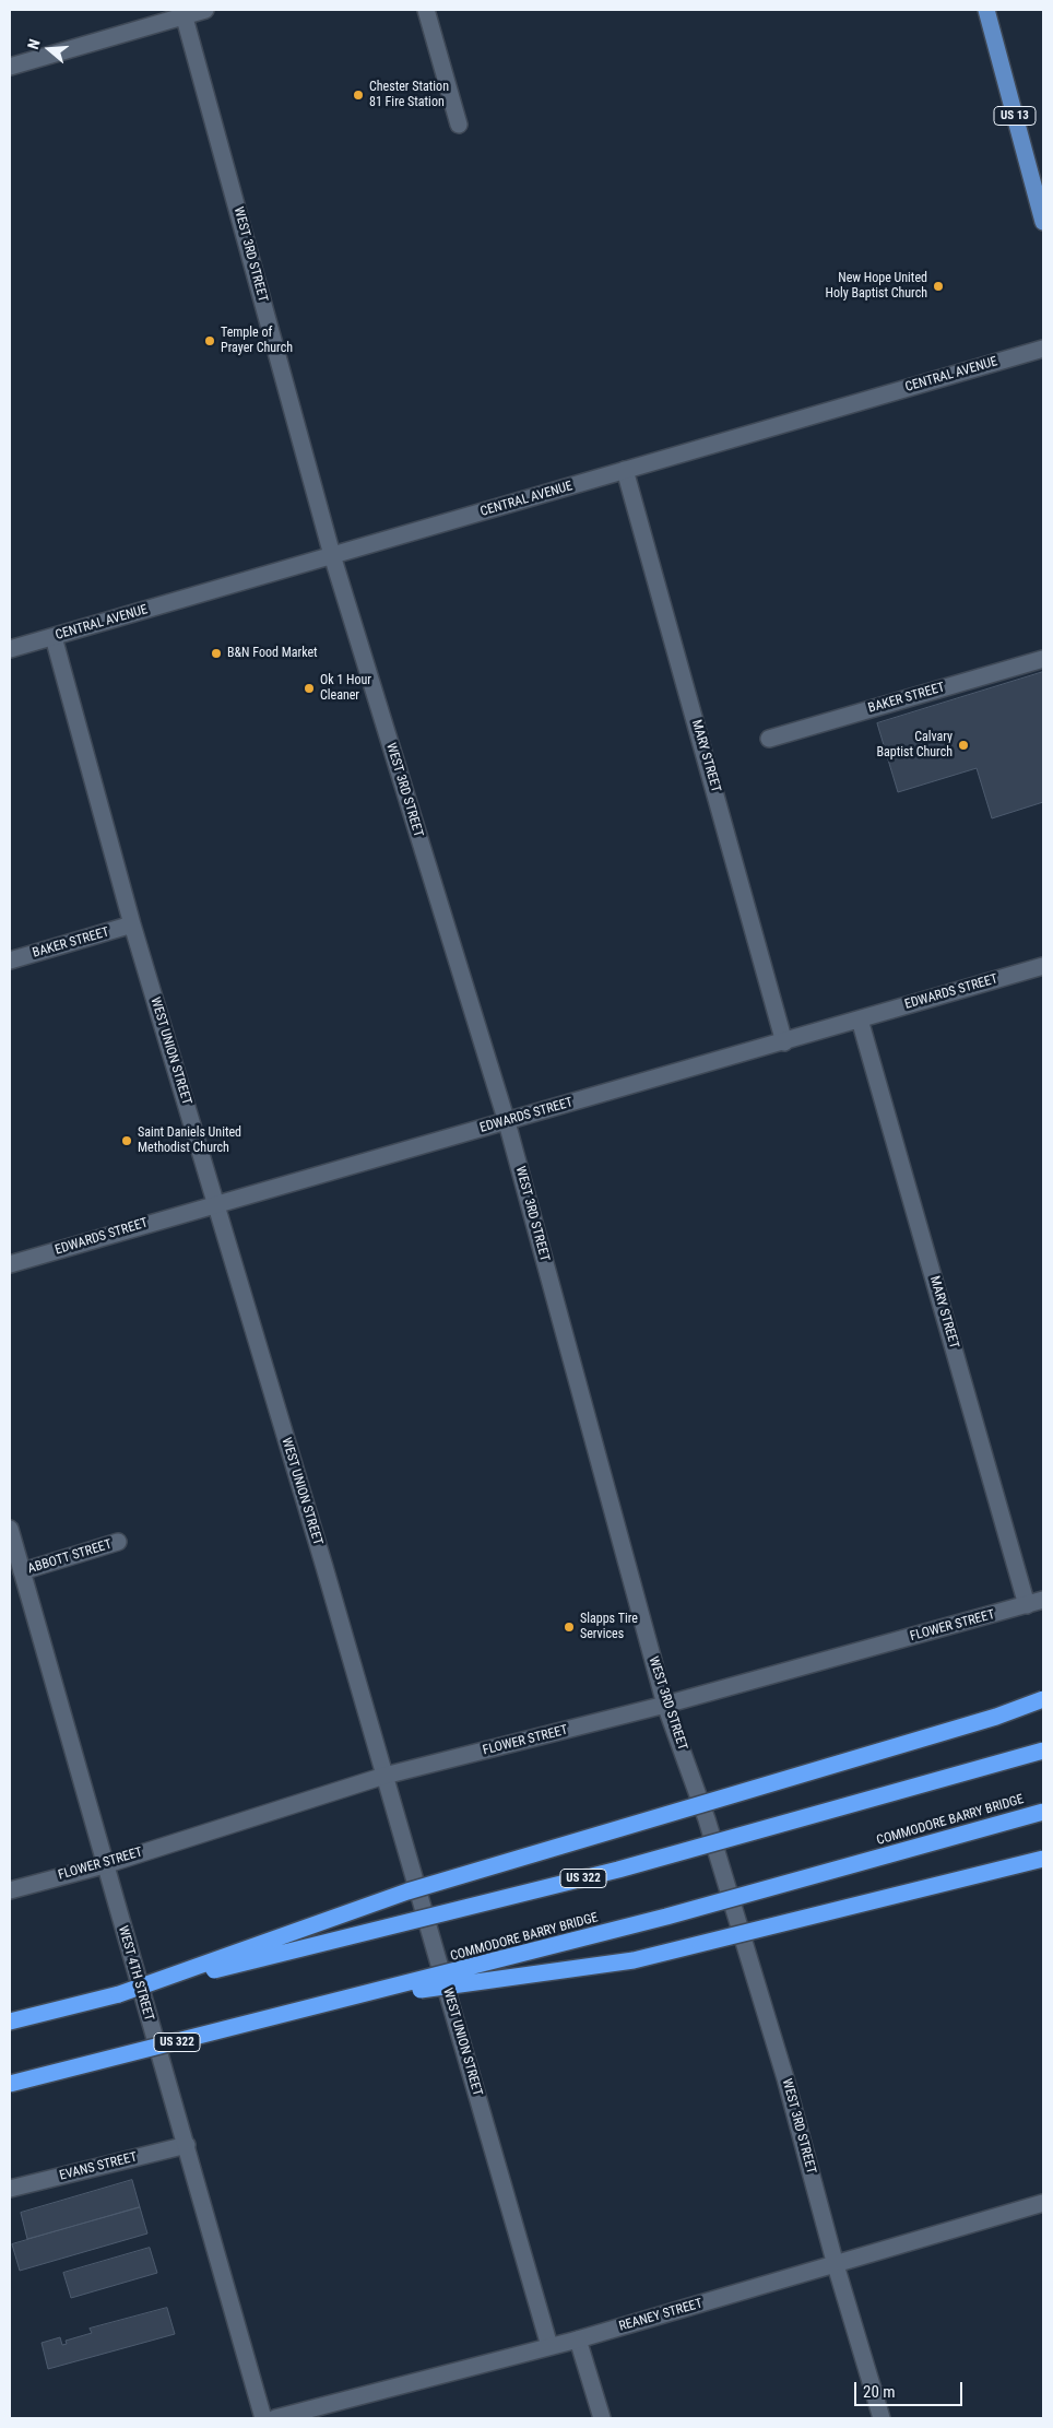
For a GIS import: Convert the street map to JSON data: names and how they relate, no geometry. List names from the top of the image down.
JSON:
{
  "streets": {
    "highway": ["COMMODORE BARRY BRIDGE", "US 322"],
    "main road": ["US 13"],
    "street": [
      "WEST 3RD STREET",
      "CENTRAL AVENUE",
      "BAKER STREET",
      "MARY STREET",
      "EDWARDS STREET",
      "WEST UNION STREET",
      "ABBOTT STREET",
      "FLOWER STREET",
      "WEST 4TH STREET",
      "EVANS STREET",
      "REANEY STREET"
    ]
  },
  "crossings": [
    ["WEST 3RD STREET", "CENTRAL AVENUE"],
    ["WEST 3RD STREET", "EDWARDS STREET"],
    ["WEST 3RD STREET", "FLOWER STREET"],
    ["WEST 3RD STREET", "REANEY STREET"],
    ["CENTRAL AVENUE", "MARY STREET"],
    ["CENTRAL AVENUE", "WEST UNION STREET"],
    ["BAKER STREET", "WEST UNION STREET"],
    ["MARY STREET", "EDWARDS STREET"],
    ["MARY STREET", "FLOWER STREET"],
    ["EDWARDS STREET", "WEST UNION STREET"],
    ["WEST UNION STREET", "FLOWER STREET"],
    ["WEST UNION STREET", "REANEY STREET"],
    ["ABBOTT STREET", "WEST 4TH STREET"],
    ["FLOWER STREET", "WEST 4TH STREET"],
    ["WEST 4TH STREET", "EVANS STREET"]
  ],
  "places": [
    "Chester Station 81 Fire Station",
    "New Hope United Holy Baptist Church",
    "Temple of Prayer Church",
    "B&N Food Market",
    "Ok 1 Hour Cleaner",
    "Calvary Baptist Church",
    "Saint Daniels United Methodist Church",
    "Slapps Tire Services"
  ],
  "scale_bar": "20 m",
  "north": "left"
}
